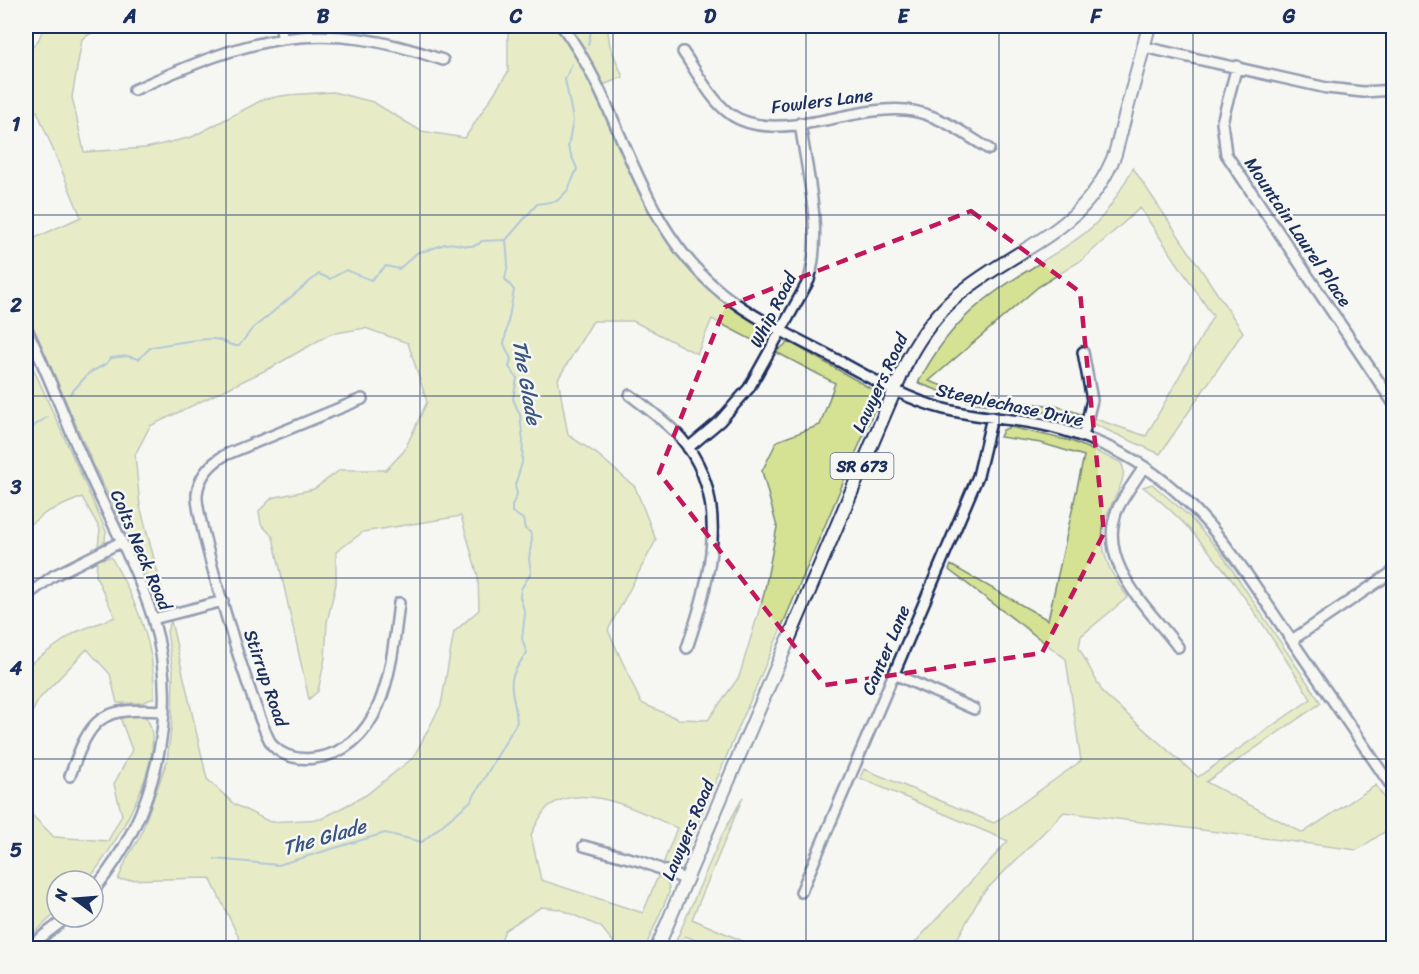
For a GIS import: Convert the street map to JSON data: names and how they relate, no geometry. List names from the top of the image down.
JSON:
{
  "streets": {
    "main road": ["Lawyers Road", "SR 673"],
    "street": [
      "Fowlers Lane",
      "Mountain Laurel Place",
      "Whip Road",
      "Steeplechase Drive",
      "Colts Neck Road",
      "Canter Lane",
      "Stirrup Road"
    ]
  },
  "crossings": [
    ["Fowlers Lane", "Whip Road"],
    ["Whip Road", "Steeplechase Drive"],
    ["Lawyers Road", "Steeplechase Drive"],
    ["Steeplechase Drive", "Canter Lane"]
  ],
  "water": ["The Glade"],
  "north": "left",
  "grid": {
    "columns": [
      "A",
      "B",
      "C",
      "D",
      "E",
      "F",
      "G"
    ],
    "rows": [
      "1",
      "2",
      "3",
      "4",
      "5"
    ]
  }
}
